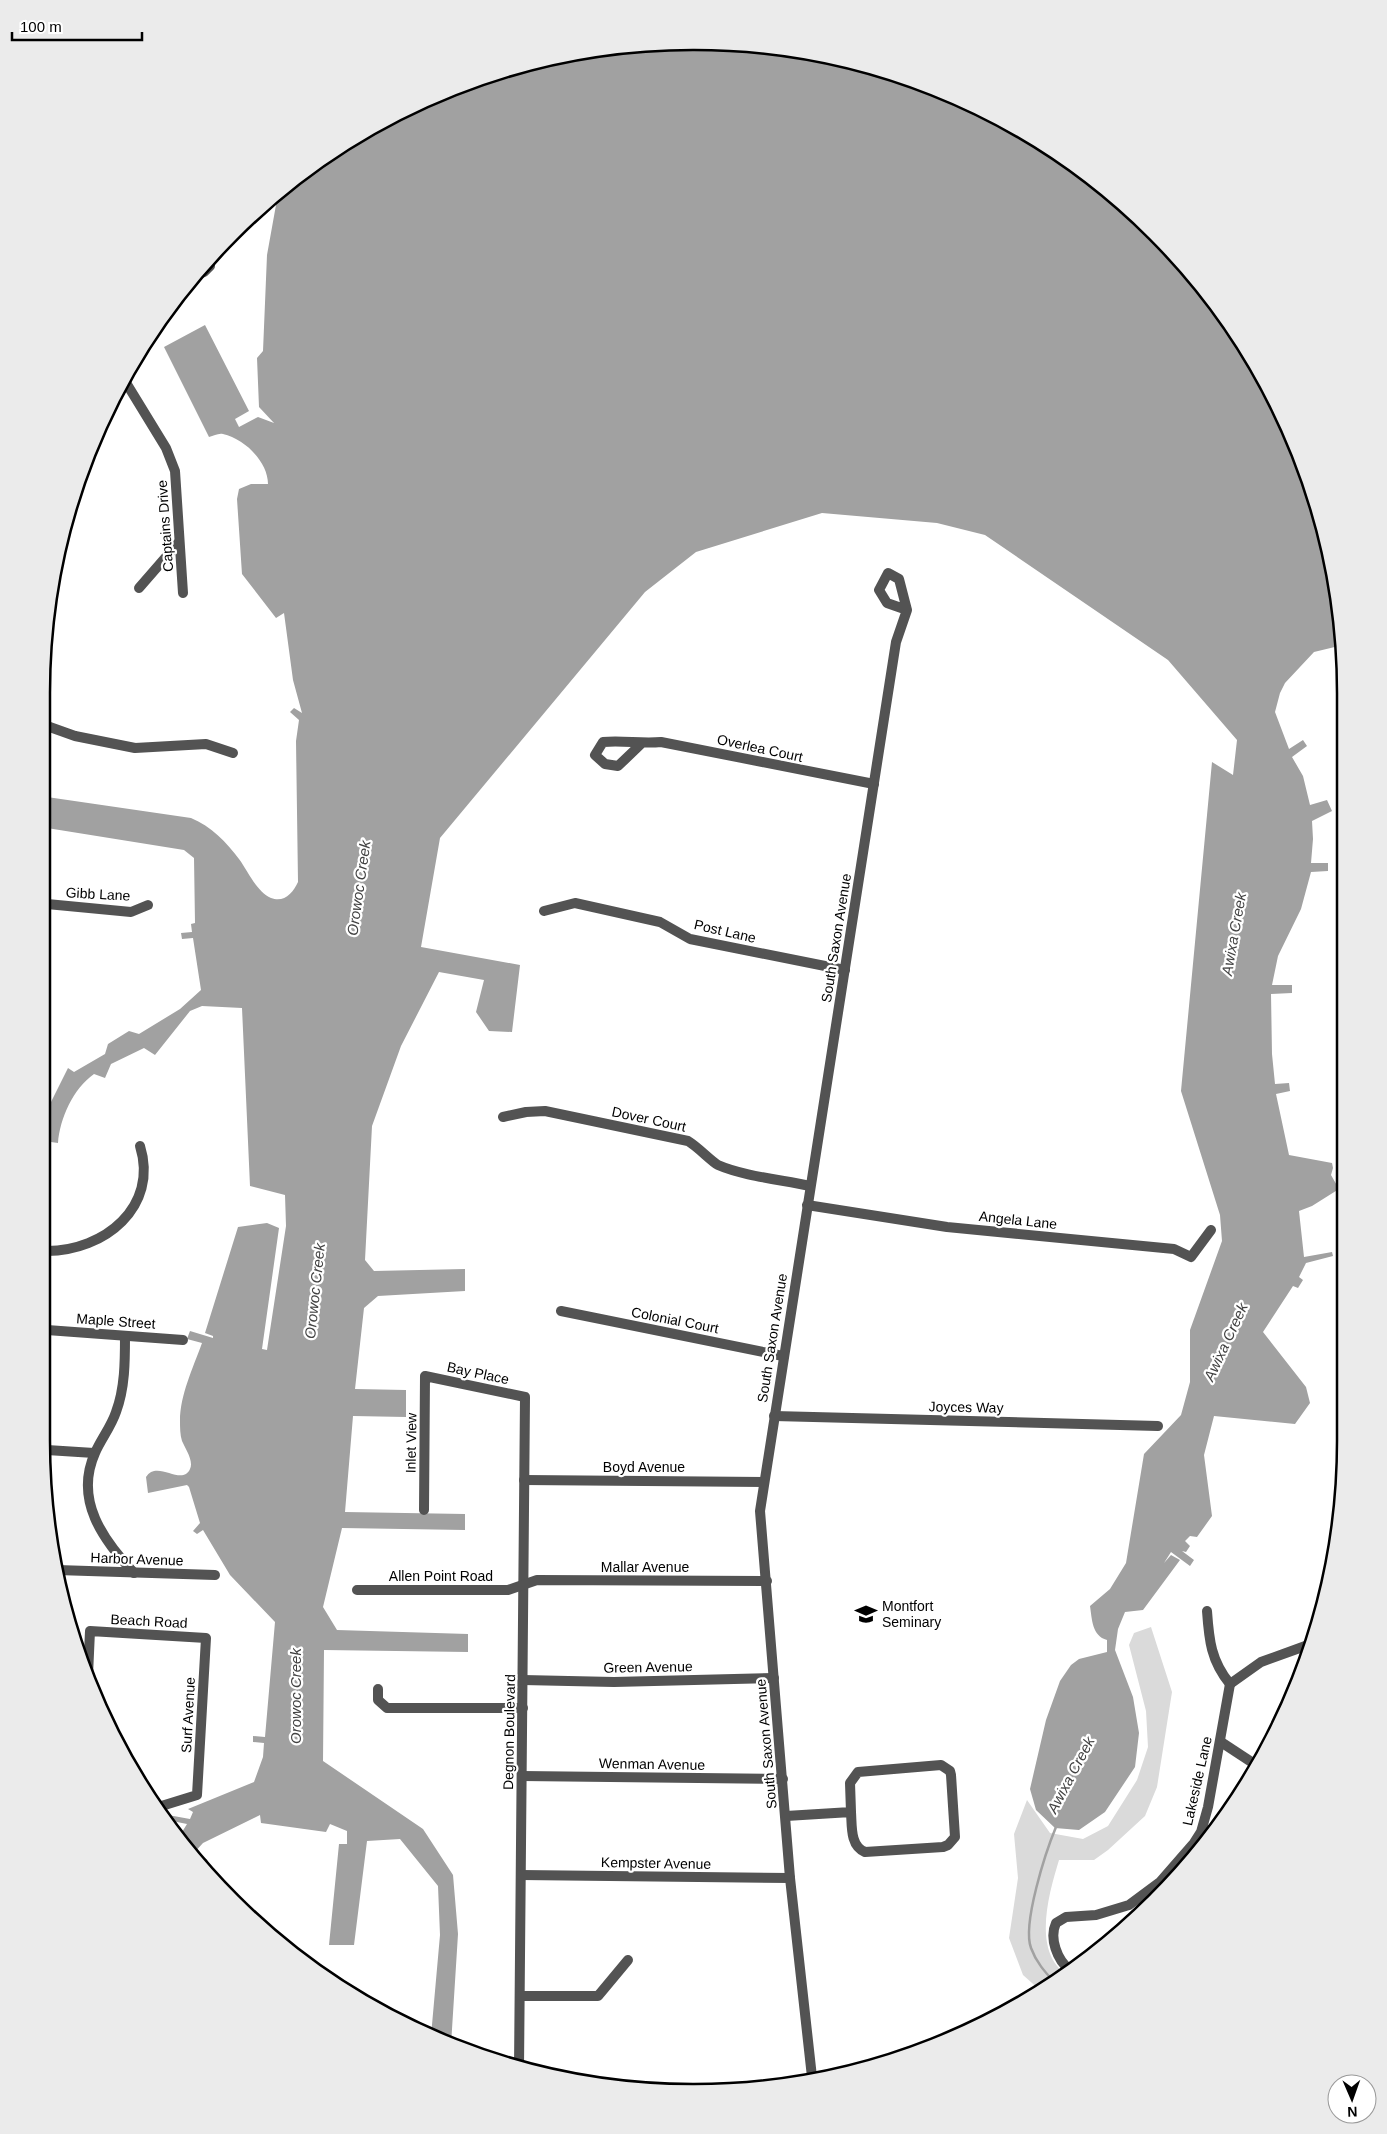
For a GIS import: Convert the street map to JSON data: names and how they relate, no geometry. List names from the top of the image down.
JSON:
{
  "streets": {
    "street": [
      "Captains Drive",
      "Overlea Court",
      "Gibb Lane",
      "Post Lane",
      "South Saxon Avenue",
      "Dover Court",
      "Angela Lane",
      "Colonial Court",
      "Maple Street",
      "Bay Place",
      "Joyces Way",
      "Inlet View",
      "Boyd Avenue",
      "Harbor Avenue",
      "Mallar Avenue",
      "Allen Point Road",
      "Beach Road",
      "Green Avenue",
      "Surf Avenue",
      "Degnon Boulevard",
      "Wenman Avenue",
      "Lakeside Lane",
      "Kempster Avenue"
    ]
  },
  "crossings": [
    ["Overlea Court", "South Saxon Avenue"],
    ["Post Lane", "South Saxon Avenue"],
    ["South Saxon Avenue", "Dover Court"],
    ["South Saxon Avenue", "Angela Lane"],
    ["South Saxon Avenue", "Colonial Court"],
    ["South Saxon Avenue", "Joyces Way"],
    ["South Saxon Avenue", "Boyd Avenue"],
    ["South Saxon Avenue", "Mallar Avenue"],
    ["South Saxon Avenue", "Green Avenue"],
    ["South Saxon Avenue", "Wenman Avenue"],
    ["South Saxon Avenue", "Kempster Avenue"],
    ["Bay Place", "Inlet View"],
    ["Bay Place", "Degnon Boulevard"],
    ["Boyd Avenue", "Degnon Boulevard"],
    ["Mallar Avenue", "Allen Point Road"],
    ["Mallar Avenue", "Degnon Boulevard"],
    ["Allen Point Road", "Degnon Boulevard"],
    ["Beach Road", "Surf Avenue"],
    ["Green Avenue", "Degnon Boulevard"],
    ["Degnon Boulevard", "Wenman Avenue"],
    ["Degnon Boulevard", "Kempster Avenue"]
  ],
  "water": ["Orowoc Creek", "Awixa Creek"],
  "places": {
    "school or university": ["Montfort Seminary"]
  },
  "scale_bar": "100 m",
  "north": "bottom"
}
